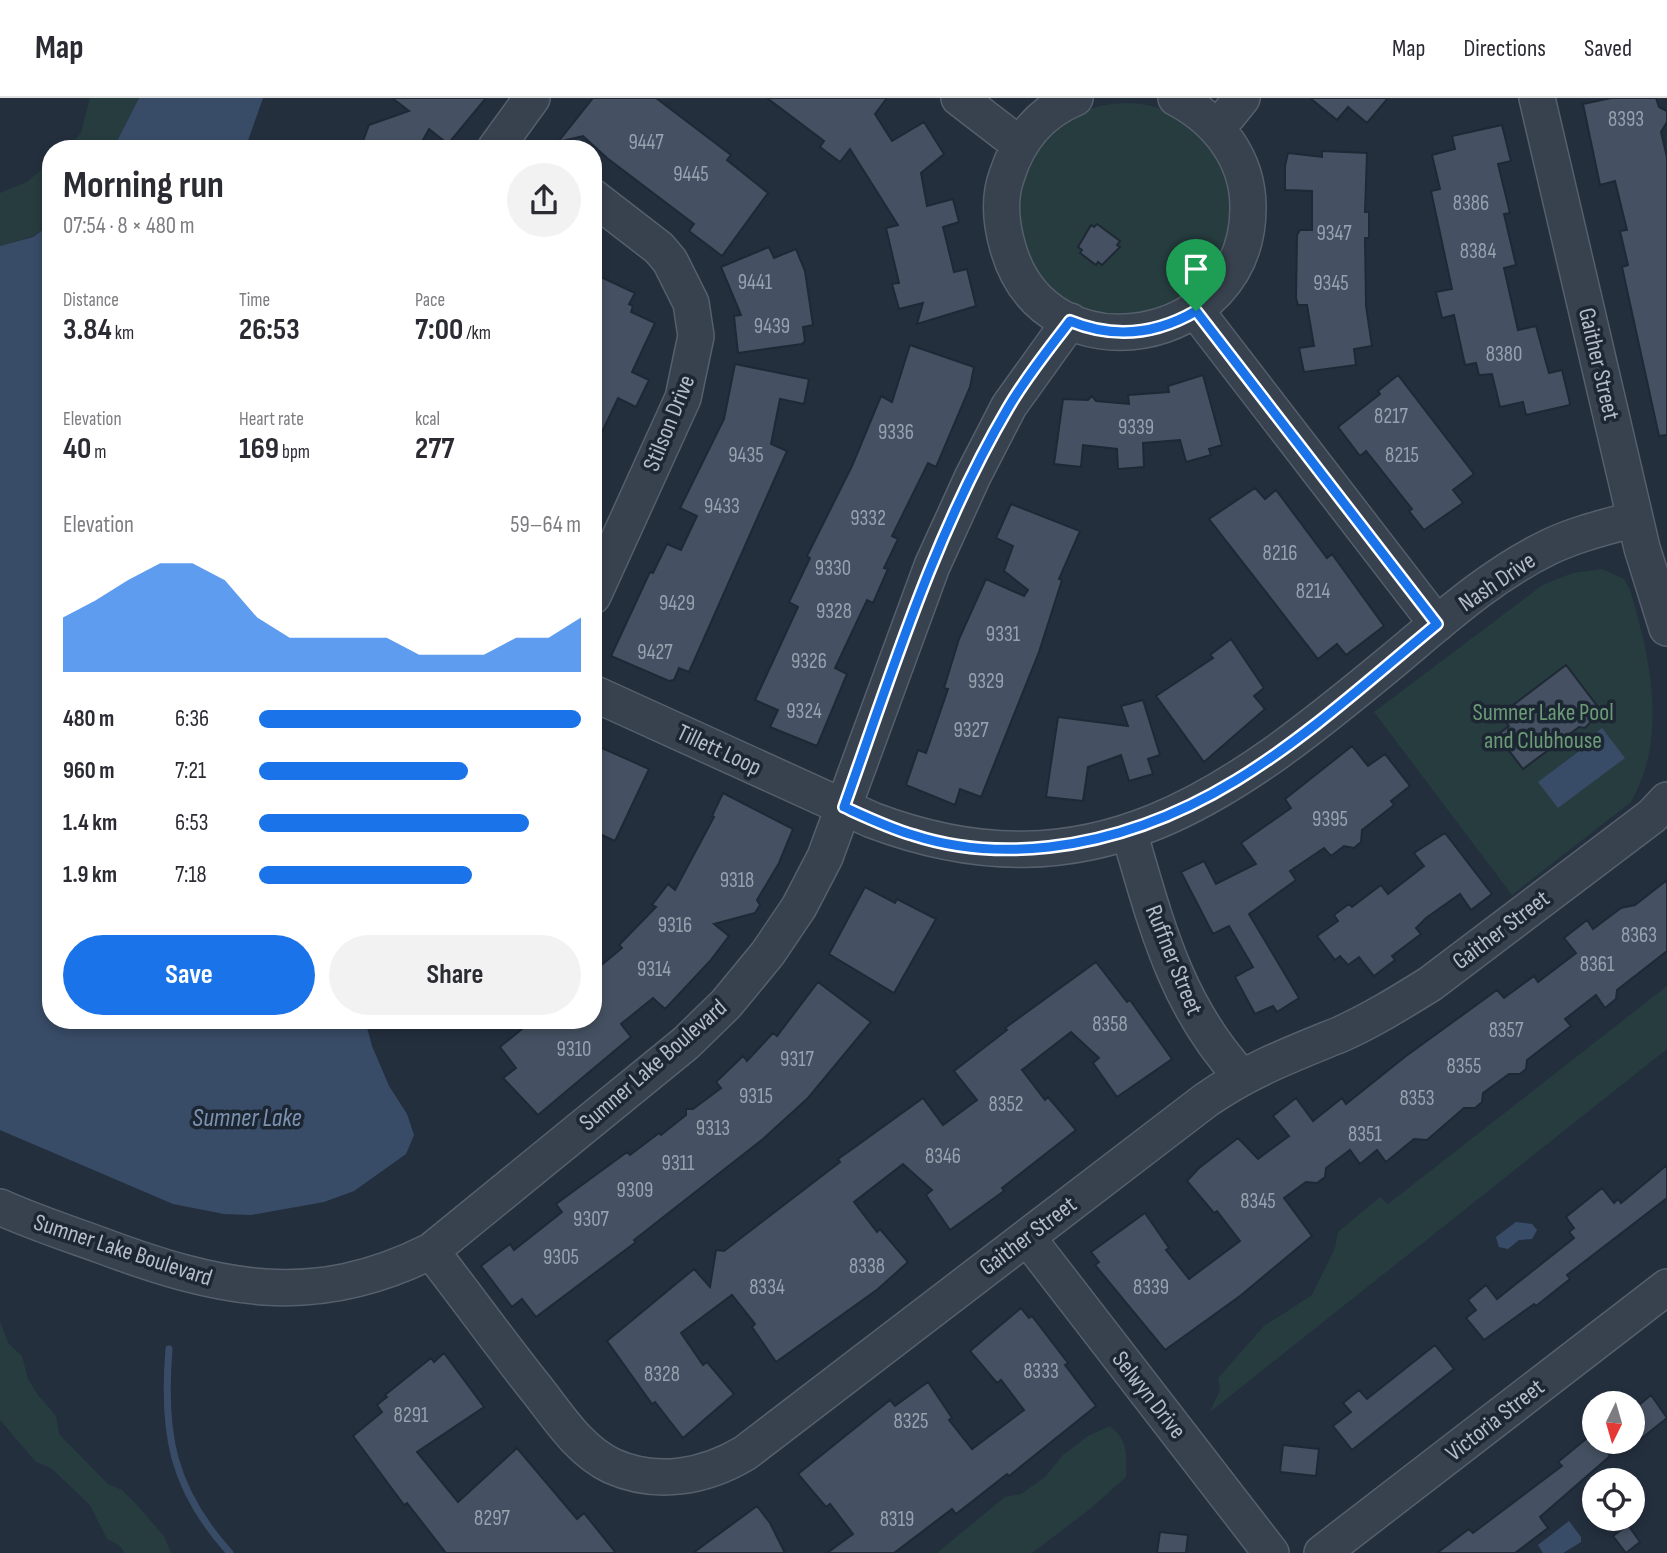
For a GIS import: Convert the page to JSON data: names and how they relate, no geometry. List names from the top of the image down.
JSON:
{
  "streets": {
    "street": [
      "Gaither Street",
      "Stilson Drive",
      "Nash Drive",
      "Tillett Loop",
      "Ruffner Street",
      "Sumner Lake Boulevard",
      "Selwyn Drive",
      "Victoria Street"
    ]
  },
  "crossings": [
    ["Gaither Street", "Nash Drive"],
    ["Gaither Street", "Ruffner Street"],
    ["Gaither Street", "Sumner Lake Boulevard"],
    ["Gaither Street", "Selwyn Drive"],
    ["Nash Drive", "Tillett Loop"],
    ["Nash Drive", "Ruffner Street"],
    ["Nash Drive", "Sumner Lake Boulevard"],
    ["Tillett Loop", "Sumner Lake Boulevard"]
  ],
  "water": ["Sumner Lake"],
  "parks": ["Sumner Lake Pool and Clubhouse"],
  "house_numbers": [
    "8393",
    "9447",
    "9445",
    "8386",
    "9347",
    "8384",
    "9441",
    "9345",
    "9439",
    "8380",
    "8217",
    "9339",
    "9336",
    "9435",
    "8215",
    "9433",
    "9332",
    "8216",
    "9330",
    "8214",
    "9429",
    "9328",
    "9331",
    "9427",
    "9326",
    "9329",
    "9324",
    "9327",
    "9395",
    "9318",
    "9316",
    "8363",
    "8361",
    "9314",
    "8358",
    "8357",
    "9310",
    "9317",
    "8355",
    "9315",
    "8353",
    "8352",
    "9313",
    "8351",
    "8346",
    "9311",
    "9309",
    "8345",
    "9307",
    "9305",
    "8338",
    "8334",
    "8339",
    "8333",
    "8328",
    "8291",
    "8325",
    "8297",
    "8319"
  ],
  "north": "bottom",
  "page": {
    "header": "Map",
    "nav": ["Map", "Directions", "Saved"],
    "heading": ["Morning run", "07:54 · 8 × 480 m"],
    "stats": [
      ["Distance", "3.84 km"],
      ["Time", "26:53"],
      ["Pace", "7:00 /km"],
      ["Elevation", "40 m"],
      ["Heart rate", "169 bpm"],
      ["kcal", "277"]
    ],
    "chart": ["Elevation", "59–64 m"],
    "list": [
      {
        "name": "480 m",
        "note": "6:36"
      },
      {
        "name": "960 m",
        "note": "7:21"
      },
      {
        "name": "1.4 km",
        "note": "6:53"
      },
      {
        "name": "1.9 km",
        "note": "7:18"
      }
    ],
    "buttons": ["Save", "Share"]
  }
}
